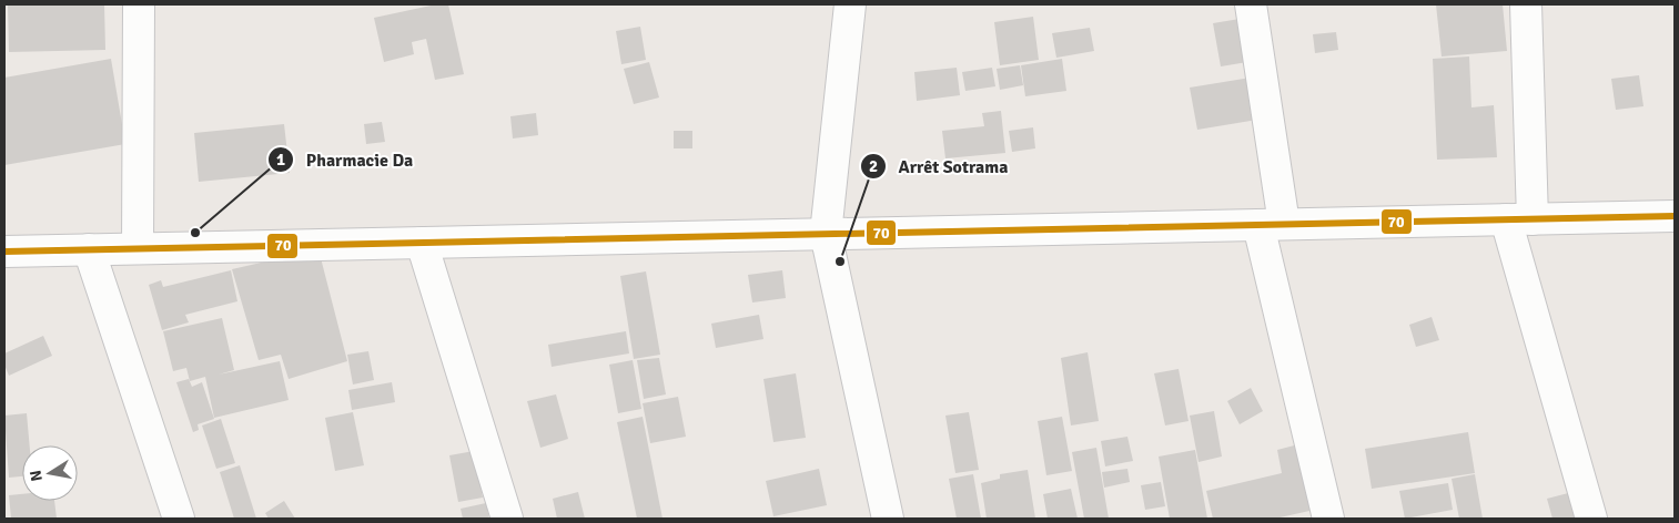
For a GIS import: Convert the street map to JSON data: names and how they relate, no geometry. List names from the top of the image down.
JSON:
{
  "places": ["Pharmacie Da", "Arrêt Sotrama"],
  "lines": ["transit line 70"],
  "north": "left"
}
